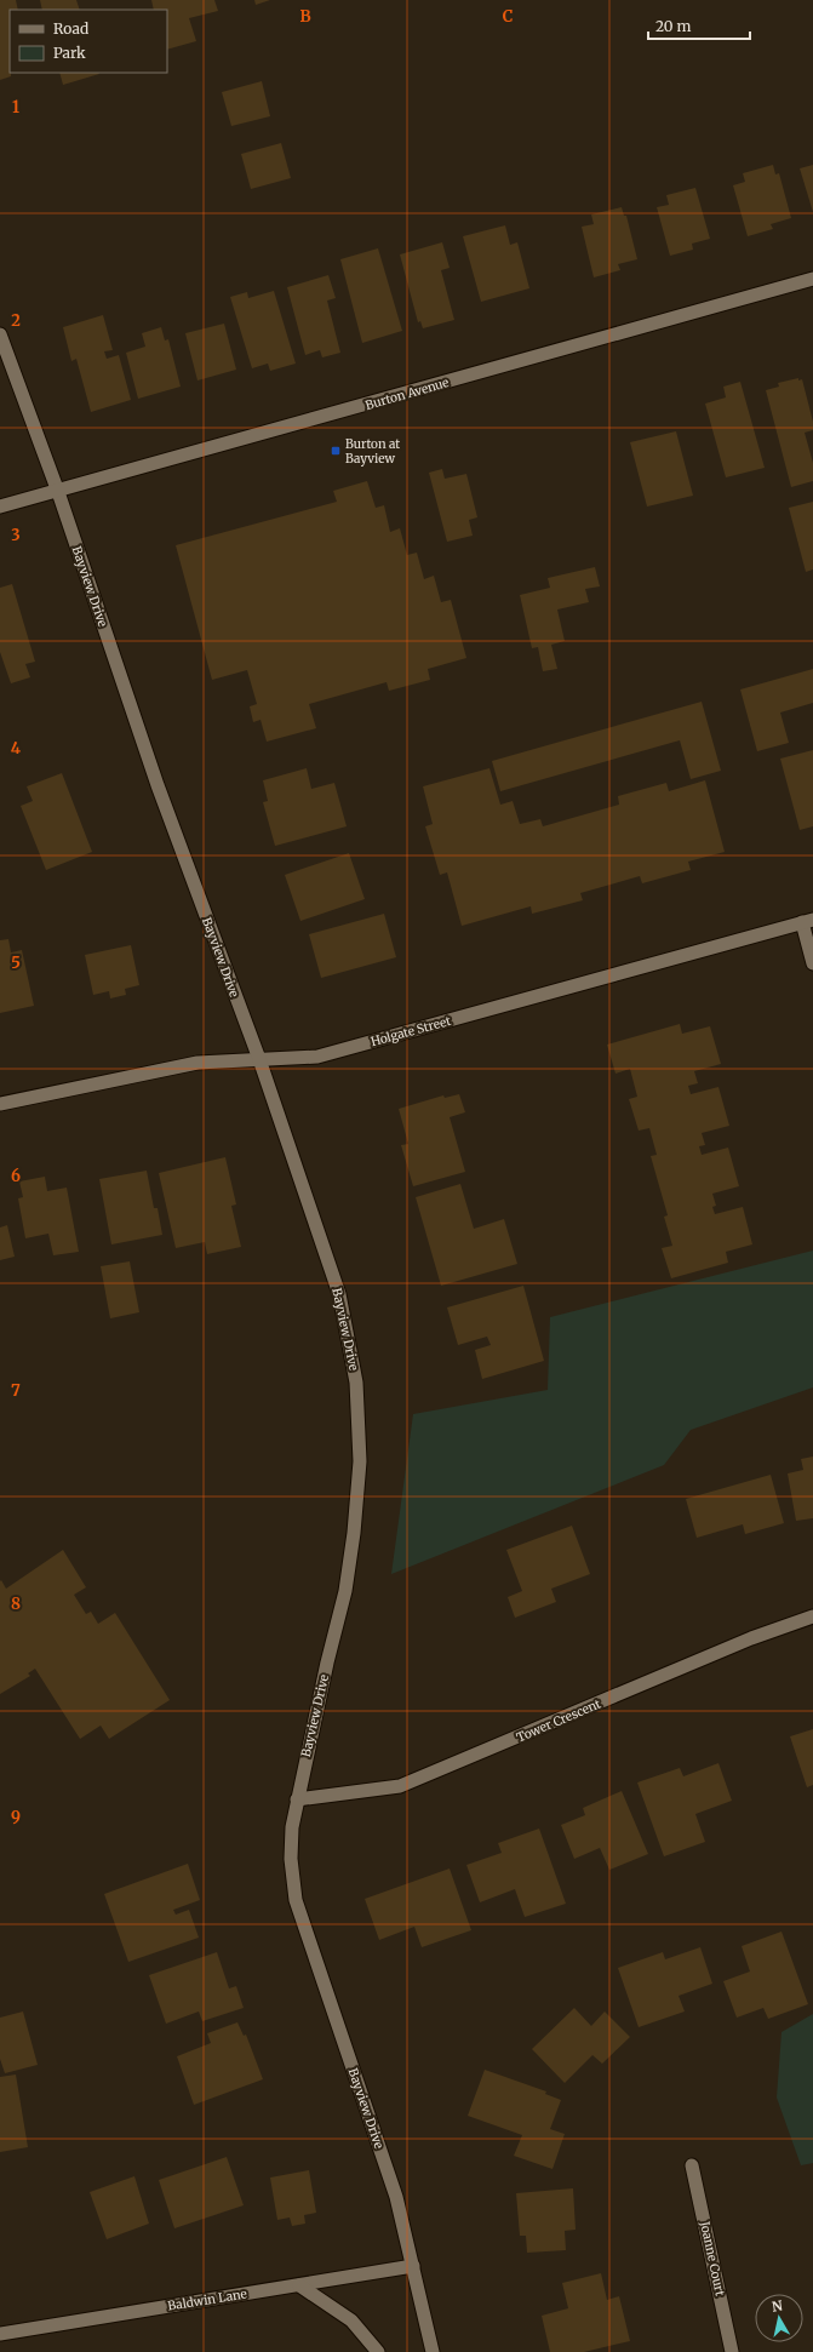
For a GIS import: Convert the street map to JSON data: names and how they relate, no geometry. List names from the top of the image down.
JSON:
{
  "streets": {
    "street": [
      "Burton Avenue",
      "Bayview Drive",
      "Holgate Street",
      "Tower Crescent",
      "Joanne Court",
      "Baldwin Lane"
    ]
  },
  "crossings": [
    ["Burton Avenue", "Bayview Drive"],
    ["Bayview Drive", "Holgate Street"],
    ["Bayview Drive", "Tower Crescent"],
    ["Bayview Drive", "Baldwin Lane"]
  ],
  "places": {
    "transit": ["Burton at Bayview"]
  },
  "legend": ["Road", "Park"],
  "scale_bar": "20 m",
  "north": "top",
  "grid": {
    "columns": ["B", "C"],
    "rows": [
      "1",
      "2",
      "3",
      "4",
      "5",
      "6",
      "7",
      "8",
      "9"
    ]
  }
}
